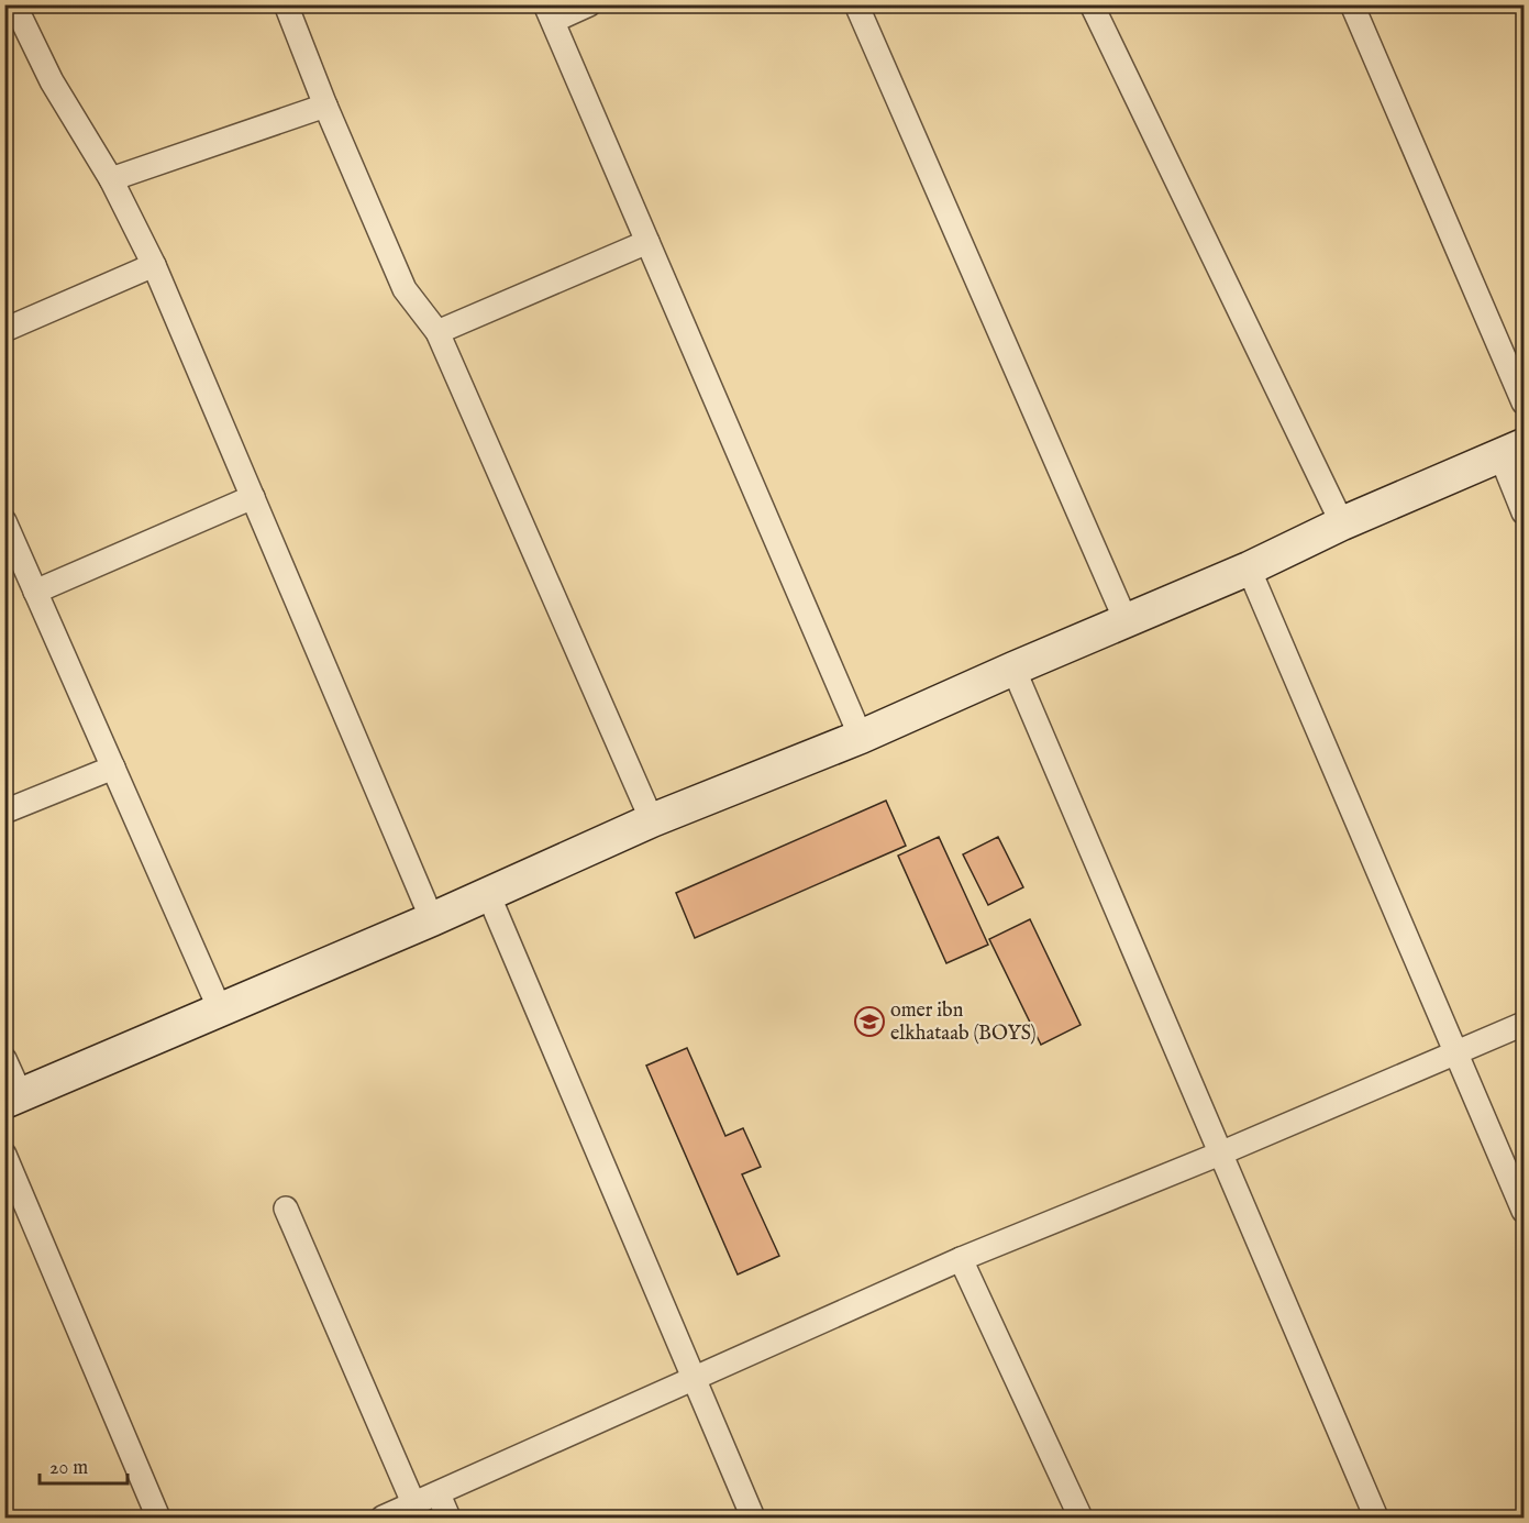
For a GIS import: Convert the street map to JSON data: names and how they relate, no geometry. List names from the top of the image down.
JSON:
{
  "places": {
    "school or university": ["omer ibn elkhataab (BOYS)"]
  },
  "scale_bar": "20 m"
}
